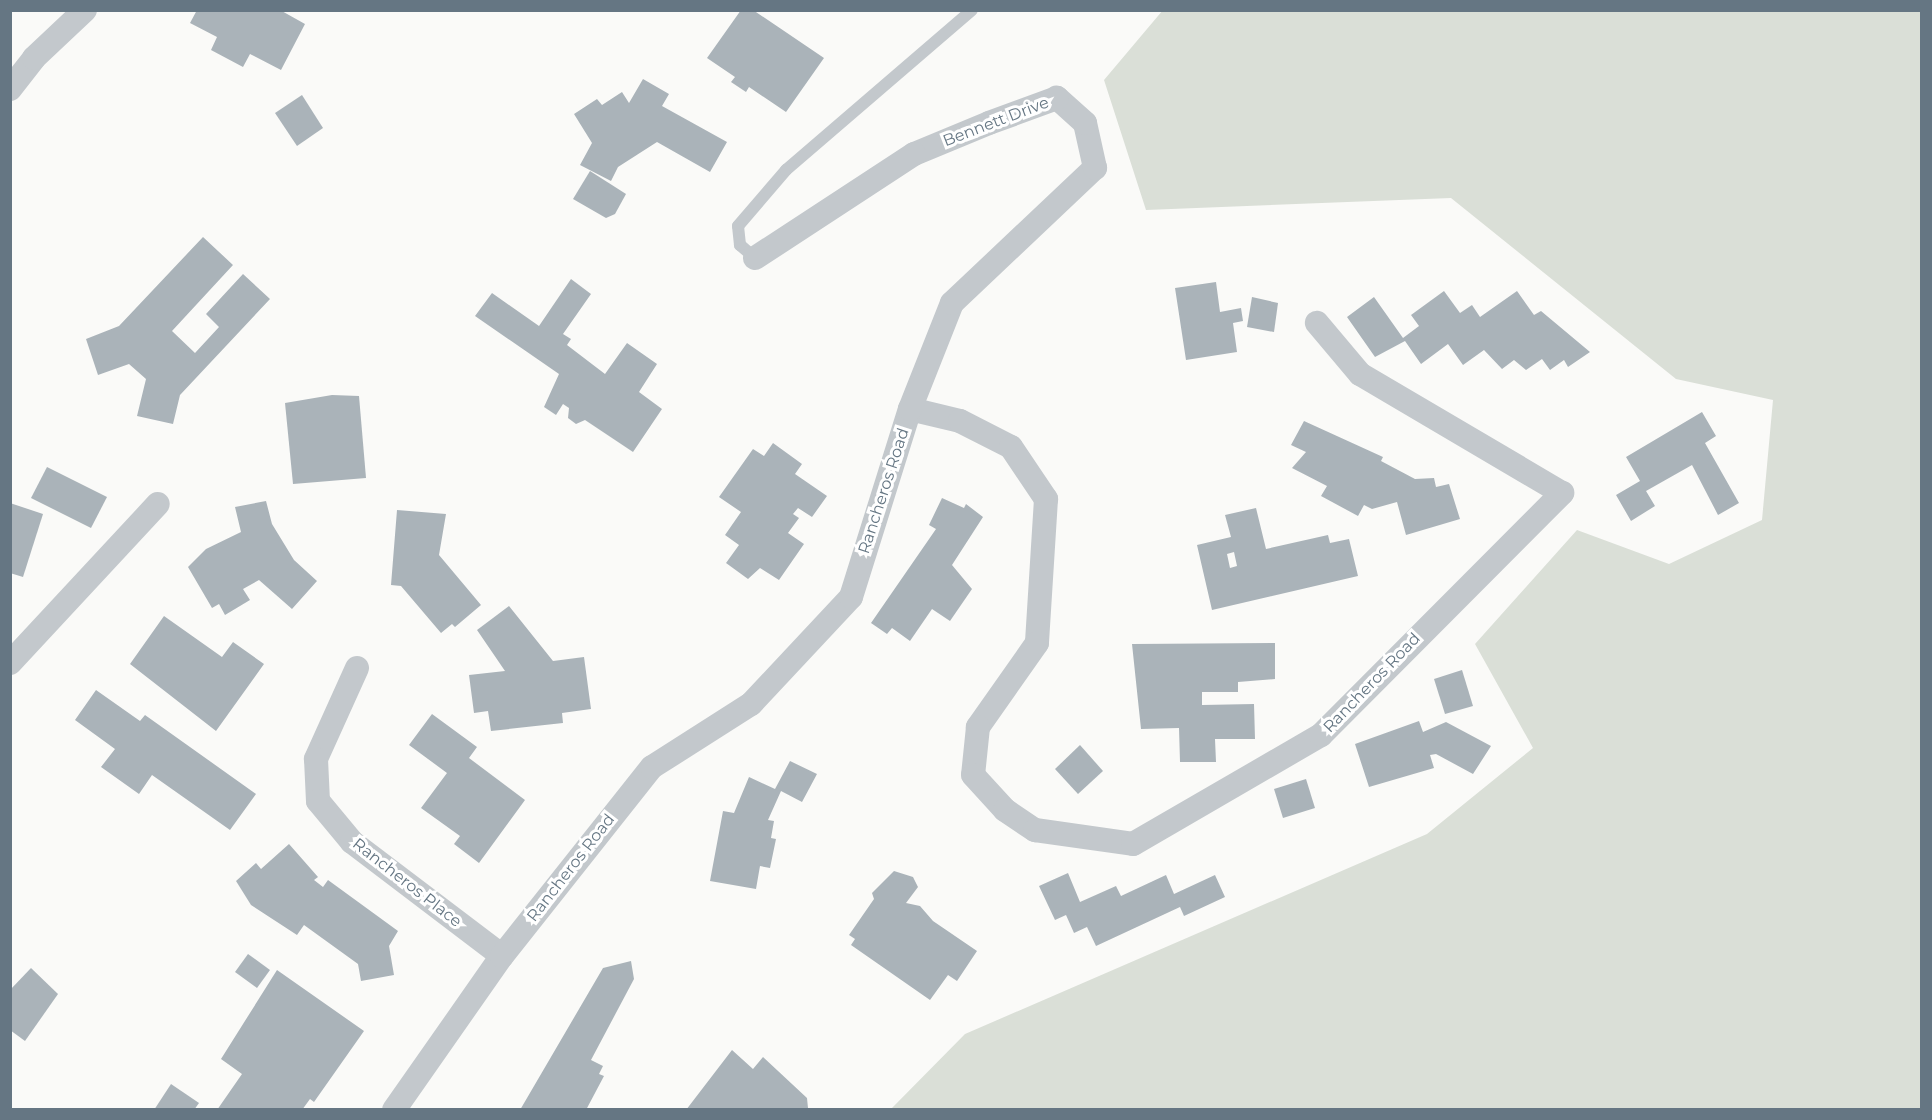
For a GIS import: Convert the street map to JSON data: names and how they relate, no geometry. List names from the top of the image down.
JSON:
{
  "streets": {
    "street": ["Bennett Drive", "Rancheros Road", "Rancheros Place"]
  },
  "crossings": [
    ["Bennett Drive", "Rancheros Road"],
    ["Rancheros Road", "Rancheros Place"]
  ]
}
